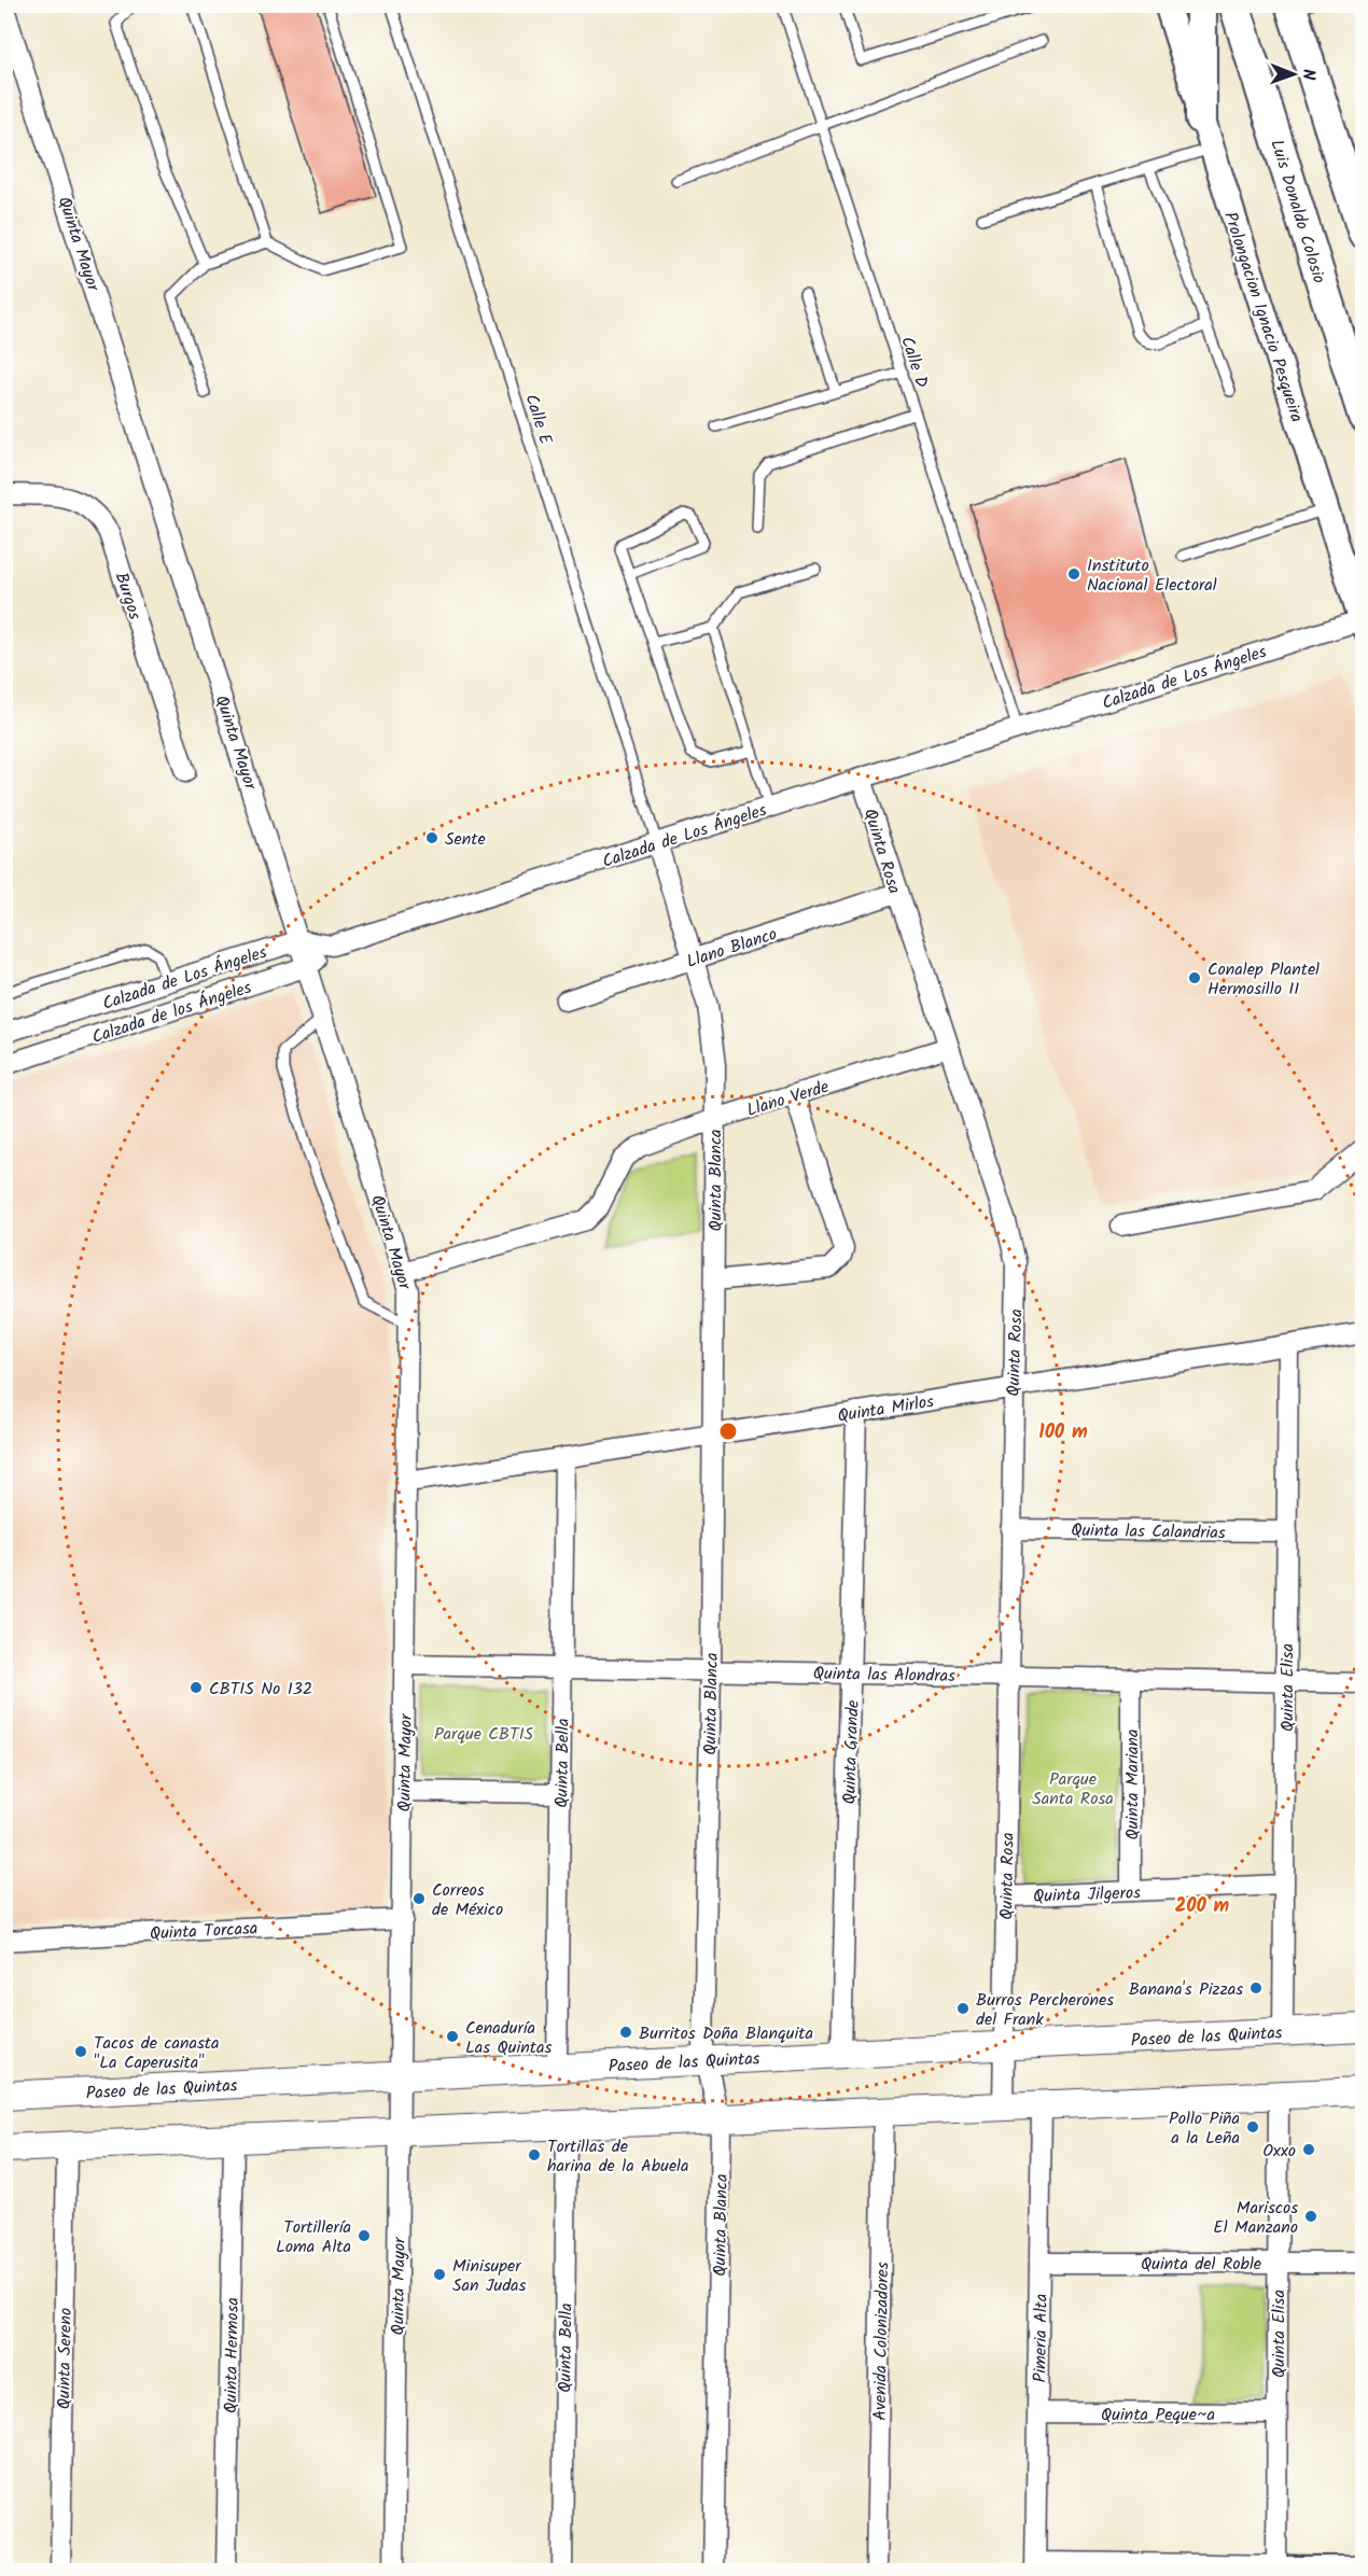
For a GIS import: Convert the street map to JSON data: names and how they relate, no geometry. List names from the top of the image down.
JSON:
{
  "streets": {
    "main road": ["Luis Donaldo Colosio", "Paseo de las Quintas"],
    "street": [
      "Quinta Mayor",
      "Prolongacion Ignacio Pesqueira",
      "Burgos",
      "Calzada de Los Ángeles",
      "Quinta Rosa",
      "Llano Blanco",
      "Calzada de los Ángeles",
      "Llano Verde",
      "Quinta Blanca",
      "Quinta Mirlos",
      "Quinta las Calandrias",
      "Quinta las Alondras",
      "Quinta Elisa",
      "Quinta Grande",
      "Quinta Bella",
      "Quinta Mariana",
      "Quinta Jilgeros",
      "Quinta Torcasa",
      "Quinta del Roble",
      "Pimeria Alta",
      "Avenida Colonizadores",
      "Quinta Hermosa",
      "Quinta Sereno",
      "Quinta Peque~a"
    ],
    "lane": ["Calle D", "Calle E"]
  },
  "crossings": [
    ["Quinta Mayor", "Calzada de Los Ángeles"],
    ["Quinta Mayor", "Calzada de los Ángeles"],
    ["Quinta Mayor", "Llano Verde"],
    ["Quinta Mayor", "Quinta Mirlos"],
    ["Quinta Mayor", "Quinta las Alondras"],
    ["Quinta Mayor", "Quinta Torcasa"],
    ["Quinta Mayor", "Paseo de las Quintas"],
    ["Prolongacion Ignacio Pesqueira", "Calzada de Los Ángeles"],
    ["Calle D", "Calzada de Los Ángeles"],
    ["Calle E", "Calzada de Los Ángeles"],
    ["Calle E", "Quinta Blanca"],
    ["Calzada de Los Ángeles", "Quinta Rosa"],
    ["Calzada de Los Ángeles", "Calzada de los Ángeles"],
    ["Calzada de Los Ángeles", "Quinta Blanca"],
    ["Quinta Rosa", "Llano Blanco"],
    ["Quinta Rosa", "Llano Verde"],
    ["Quinta Rosa", "Quinta Mirlos"],
    ["Quinta Rosa", "Quinta las Calandrias"],
    ["Quinta Rosa", "Quinta las Alondras"],
    ["Quinta Rosa", "Quinta Jilgeros"],
    ["Quinta Rosa", "Paseo de las Quintas"],
    ["Llano Blanco", "Quinta Blanca"],
    ["Llano Verde", "Quinta Blanca"],
    ["Quinta Blanca", "Quinta Mirlos"],
    ["Quinta Blanca", "Quinta las Alondras"],
    ["Quinta Blanca", "Paseo de las Quintas"],
    ["Quinta Mirlos", "Quinta Elisa"],
    ["Quinta Mirlos", "Quinta Grande"],
    ["Quinta Mirlos", "Quinta Bella"],
    ["Quinta las Calandrias", "Quinta Elisa"],
    ["Quinta las Alondras", "Quinta Elisa"],
    ["Quinta las Alondras", "Quinta Grande"],
    ["Quinta las Alondras", "Quinta Bella"],
    ["Quinta las Alondras", "Quinta Mariana"],
    ["Quinta Elisa", "Quinta Jilgeros"],
    ["Quinta Elisa", "Paseo de las Quintas"],
    ["Quinta Elisa", "Quinta del Roble"],
    ["Quinta Elisa", "Quinta Peque~a"],
    ["Quinta Grande", "Paseo de las Quintas"],
    ["Quinta Bella", "Paseo de las Quintas"],
    ["Quinta Mariana", "Quinta Jilgeros"],
    ["Quinta del Roble", "Pimeria Alta"],
    ["Pimeria Alta", "Quinta Peque~a"]
  ],
  "parks": ["Parque CBTIS", "Parque Santa Rosa"],
  "places": [
    "Instituto Nacional Electoral",
    "Sente",
    "Conalep Plantel Hermosillo II",
    "CBTIS No 132",
    "Correos de México",
    "Banana's Pizzas",
    "Burros Percherones del Frank",
    "Burritos Doña Blanquita",
    "Cenaduría Las Quintas",
    "Tacos de canasta \"La Caperusita\"",
    "Pollo Piña a la Leña",
    "Oxxo",
    "Tortillas de harina de la Abuela",
    "Mariscos El Manzano",
    "Tortillería Loma Alta",
    "Minisuper San Judas"
  ],
  "north": "right",
  "rings": ["100 m", "200 m"]
}
